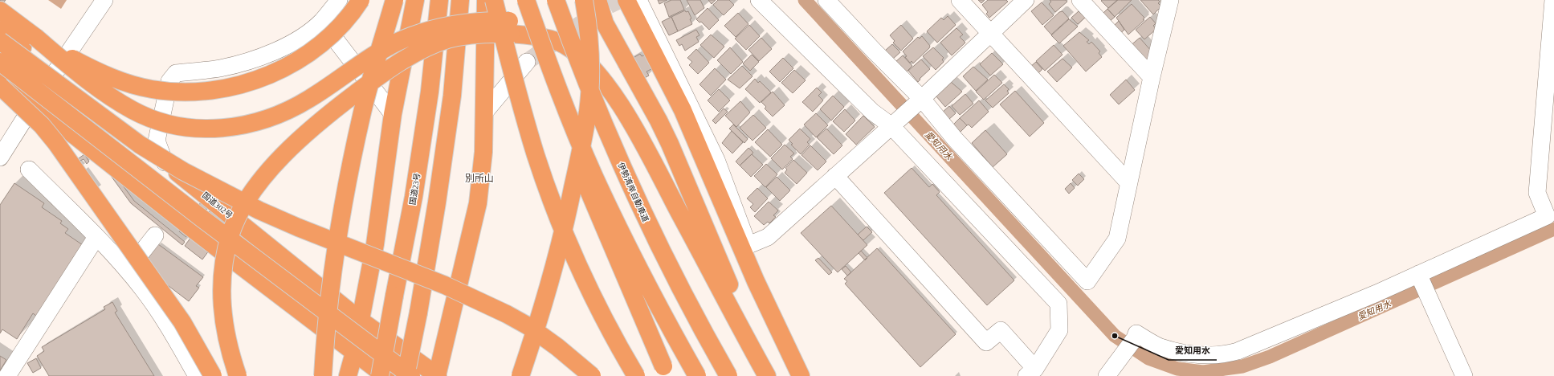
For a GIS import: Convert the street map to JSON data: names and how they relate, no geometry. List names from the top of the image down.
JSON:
{
  "streets": {
    "highway": ["国道23号", "伊勢湾岸自動車道", "国道302号"]
  },
  "districts": ["別所山"],
  "water": ["愛知用水"],
  "places": ["愛知用水"]
}
